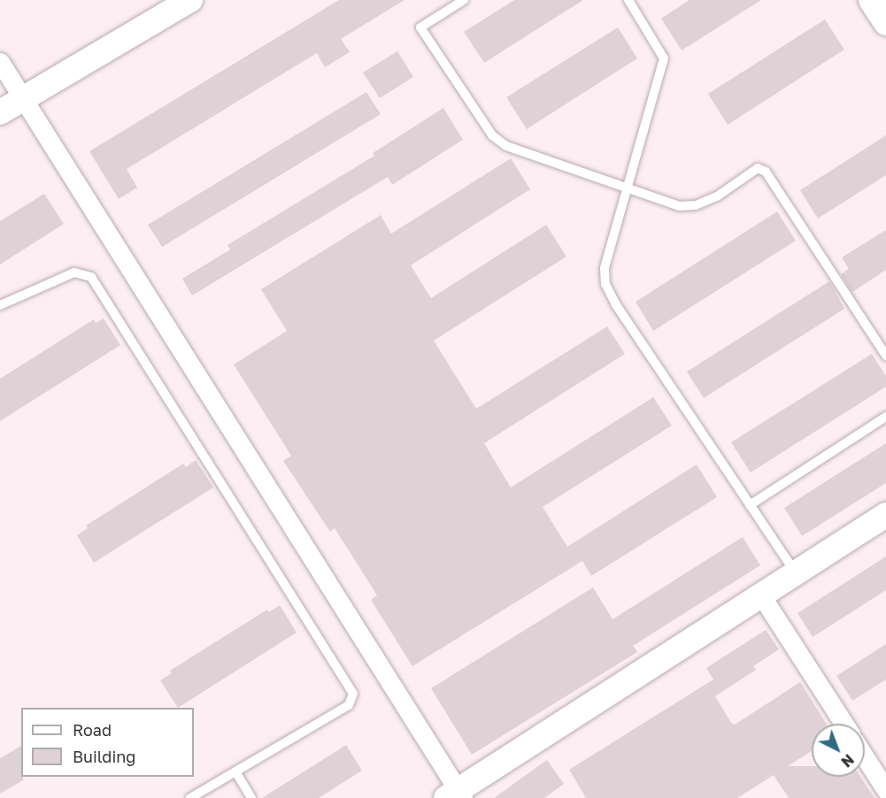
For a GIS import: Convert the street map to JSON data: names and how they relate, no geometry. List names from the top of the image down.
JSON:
{
  "legend": ["Road", "Building"],
  "north": "bottom right"
}
